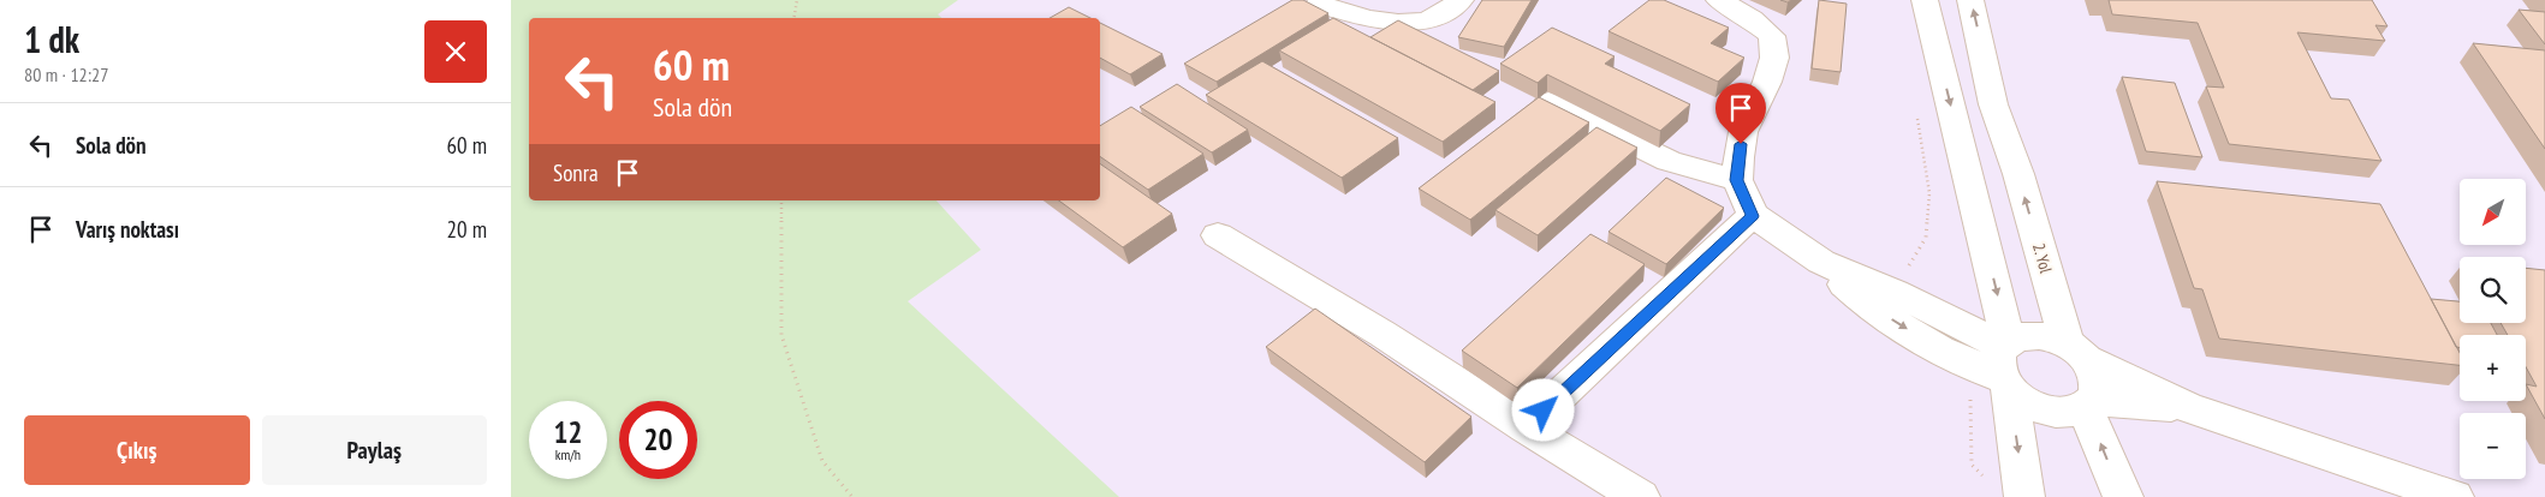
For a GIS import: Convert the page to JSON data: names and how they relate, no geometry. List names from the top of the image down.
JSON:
{
  "streets": {
    "street": ["2. Yol"]
  },
  "north": "bottom left",
  "page": {
    "heading": ["1 dk", "80 m · 12:27"],
    "turn": ["60 m", "Sola dön"],
    "list": [
      {
        "name": "Sola dön",
        "value": "60 m"
      },
      {
        "name": "Varış noktası",
        "value": "20 m"
      }
    ],
    "then": "Sonra",
    "map_buttons": ["+", "−"],
    "speed": "12 km/h",
    "limit": "20",
    "buttons": ["Çıkış", "Paylaş"]
  }
}
